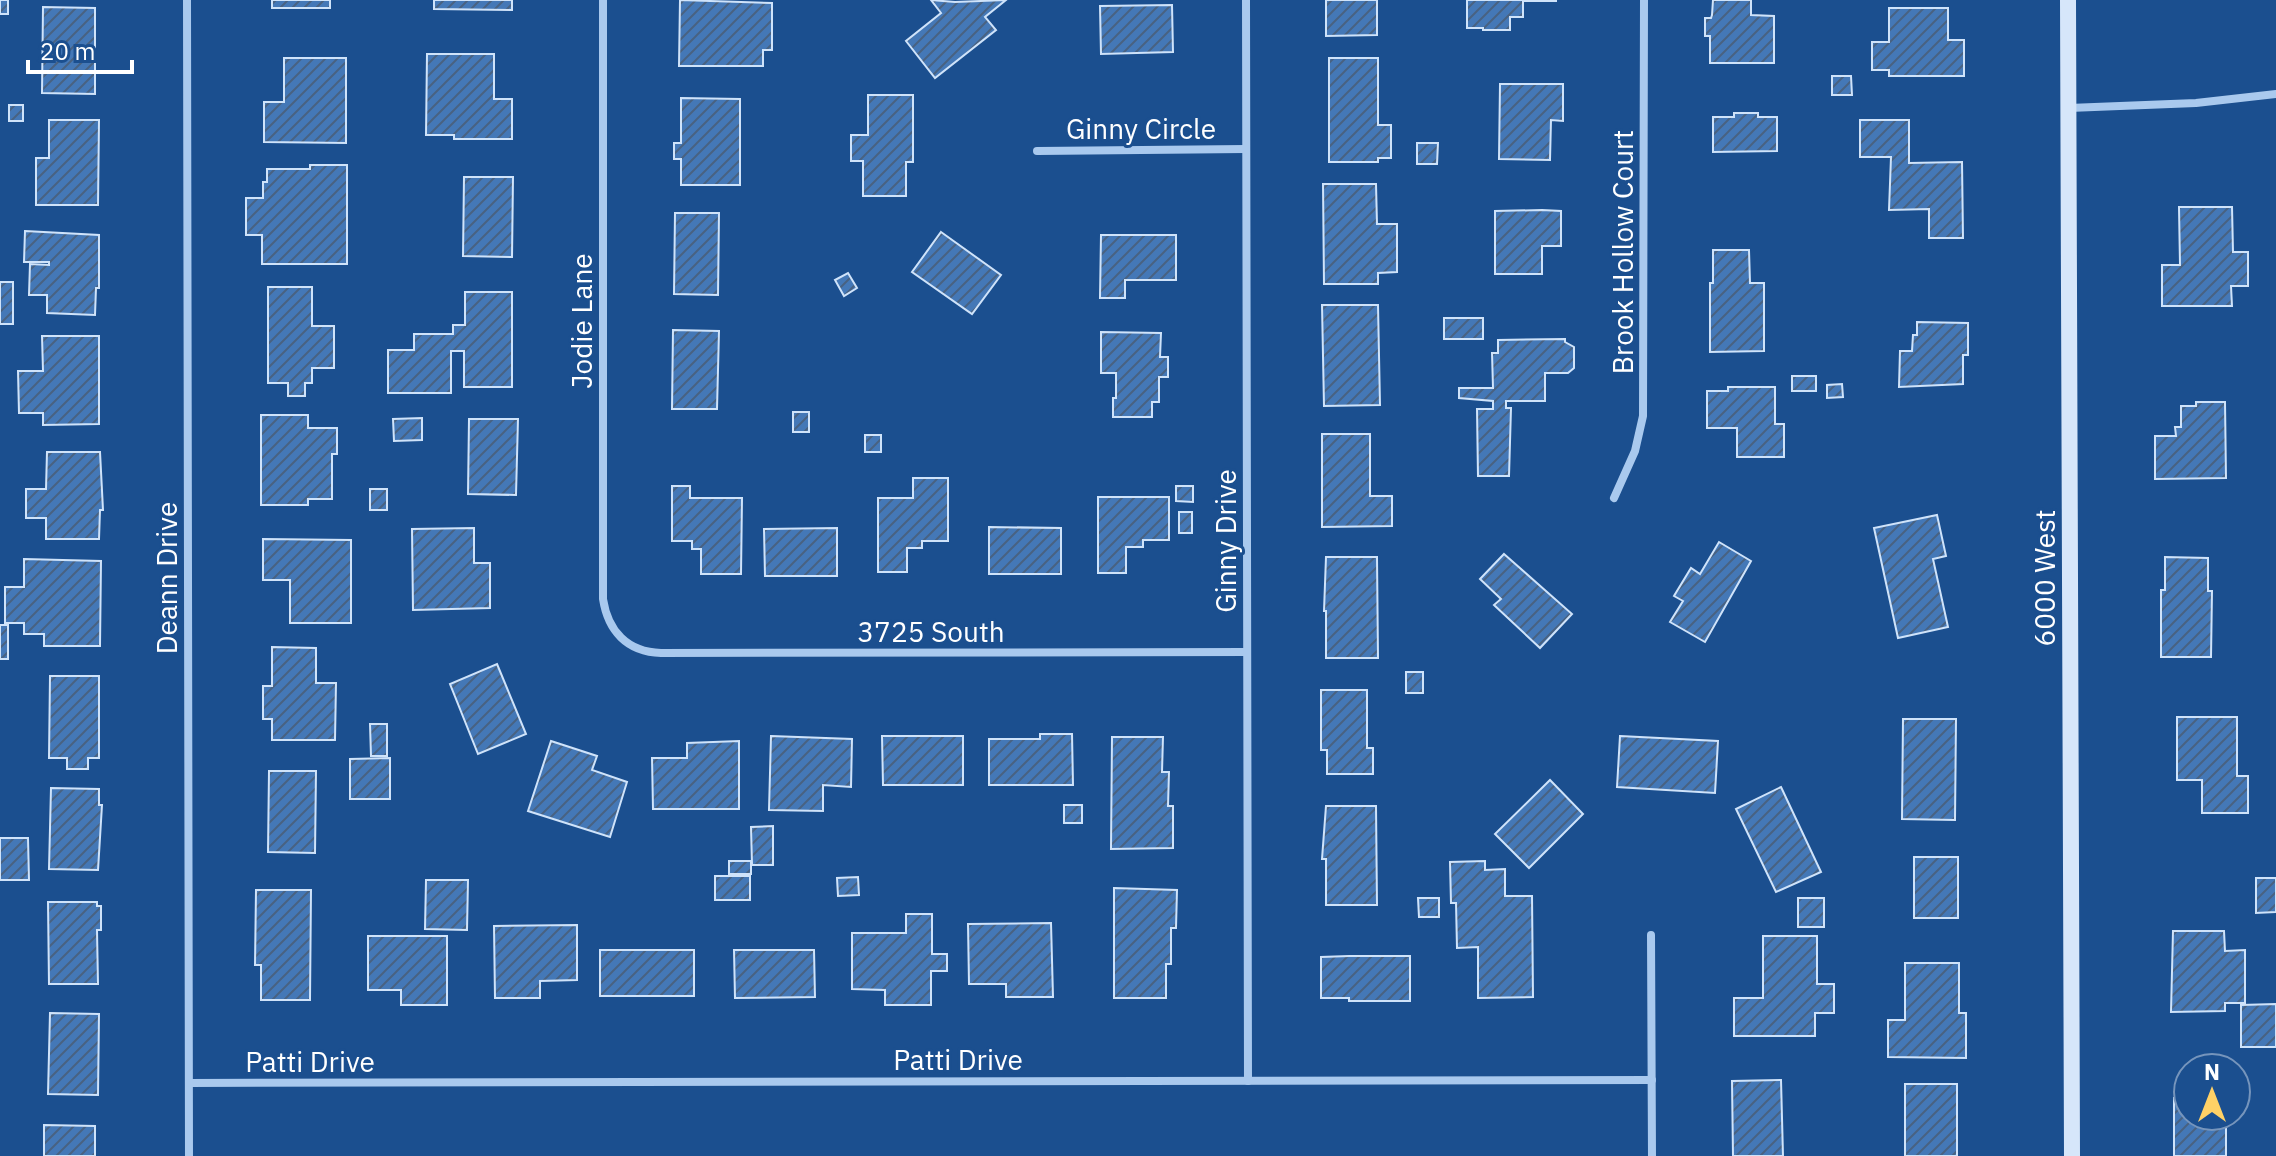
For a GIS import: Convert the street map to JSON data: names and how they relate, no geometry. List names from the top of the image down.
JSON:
{
  "streets": {
    "street": [
      "Ginny Circle",
      "Brook Hollow Court",
      "Jodie Lane",
      "Ginny Drive",
      "Deann Drive",
      "6000 West",
      "3725 South",
      "Patti Drive"
    ]
  },
  "crossings": [
    ["Ginny Circle", "Ginny Drive"],
    ["Jodie Lane", "3725 South"],
    ["Ginny Drive", "3725 South"],
    ["Ginny Drive", "Patti Drive"],
    ["Deann Drive", "Patti Drive"]
  ],
  "scale_bar": "20 m",
  "north": "top"
}
